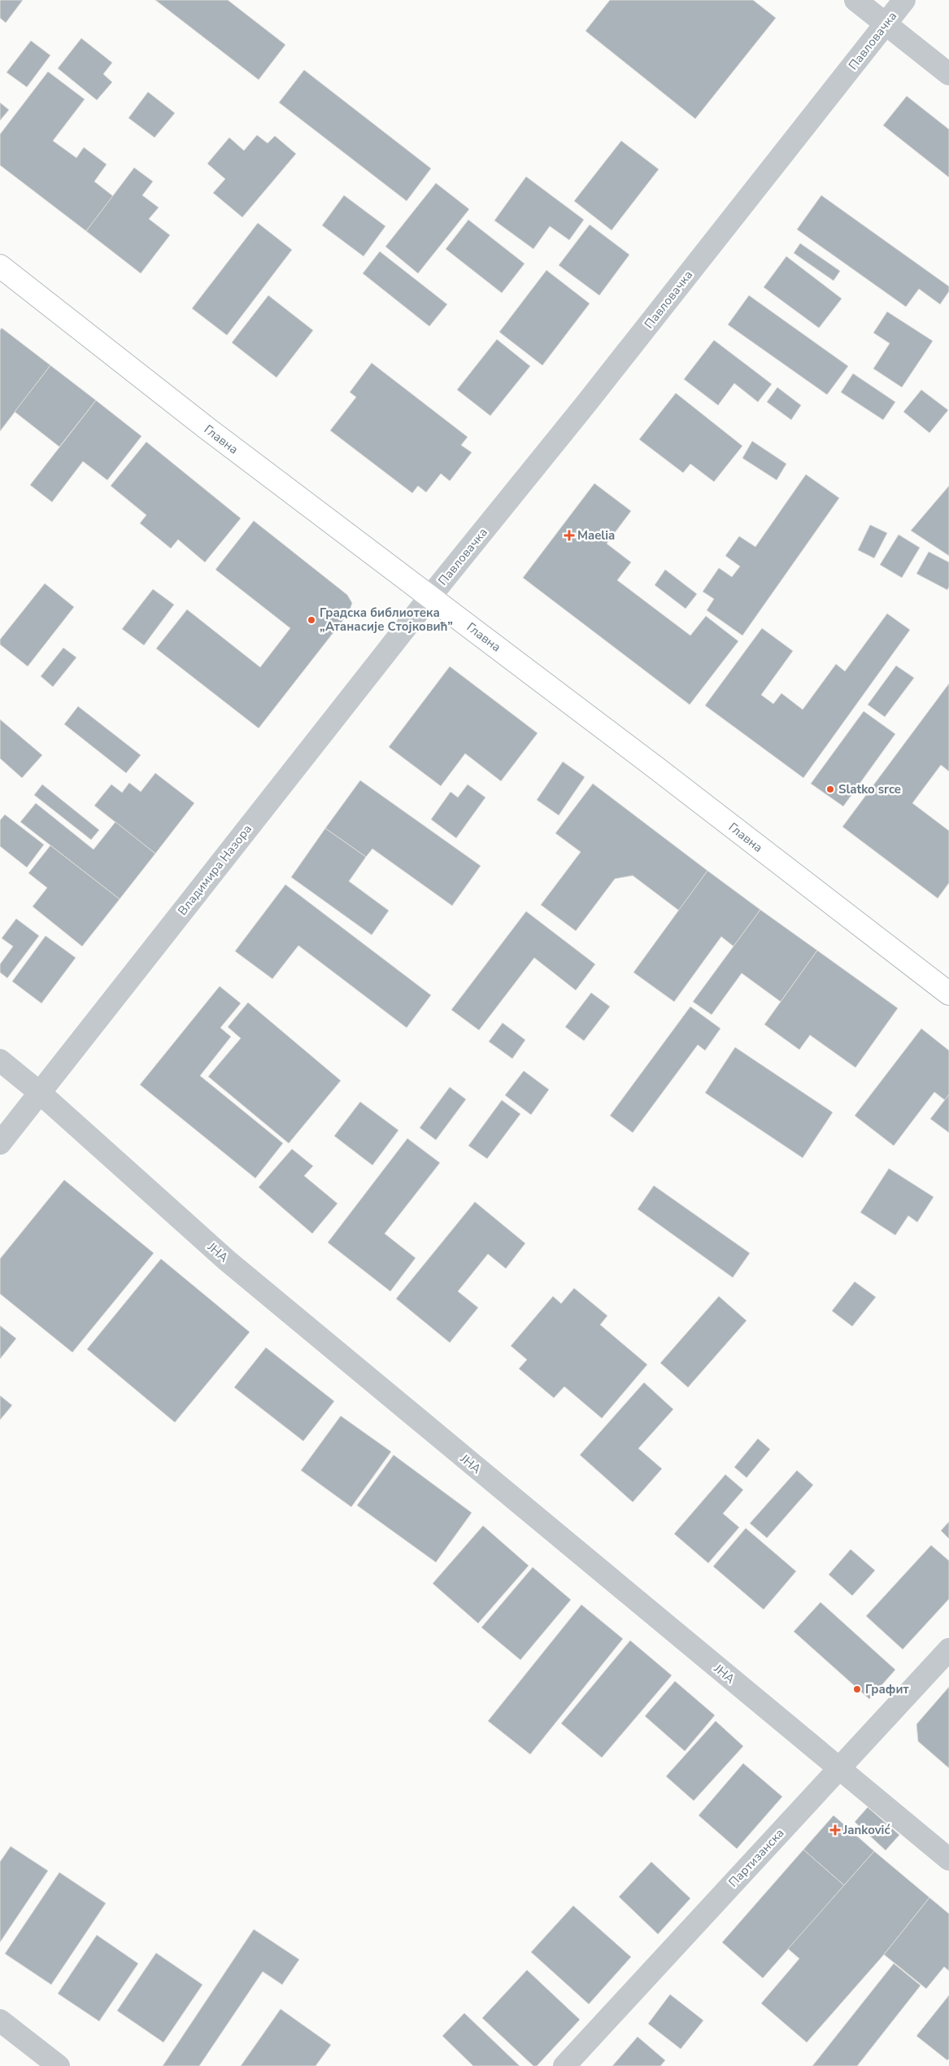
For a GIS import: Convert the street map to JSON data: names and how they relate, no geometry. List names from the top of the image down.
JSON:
{
  "streets": {
    "main road": ["Главна"],
    "street": [
      "Павловачка",
      "Владимира Назора",
      "ЈНА",
      "Партизанска"
    ]
  },
  "crossings": [
    ["Павловачка", "Главна"],
    ["Павловачка", "Владимира Назора"],
    ["Главна", "Владимира Назора"],
    ["Владимира Назора", "ЈНА"],
    ["ЈНА", "Партизанска"]
  ],
  "places": {
    "health": ["Maelia", "Janković"],
    "other": ["Градска библиотека „Атанасије Стојковић”", "Slatko srce", "Графит"]
  }
}
